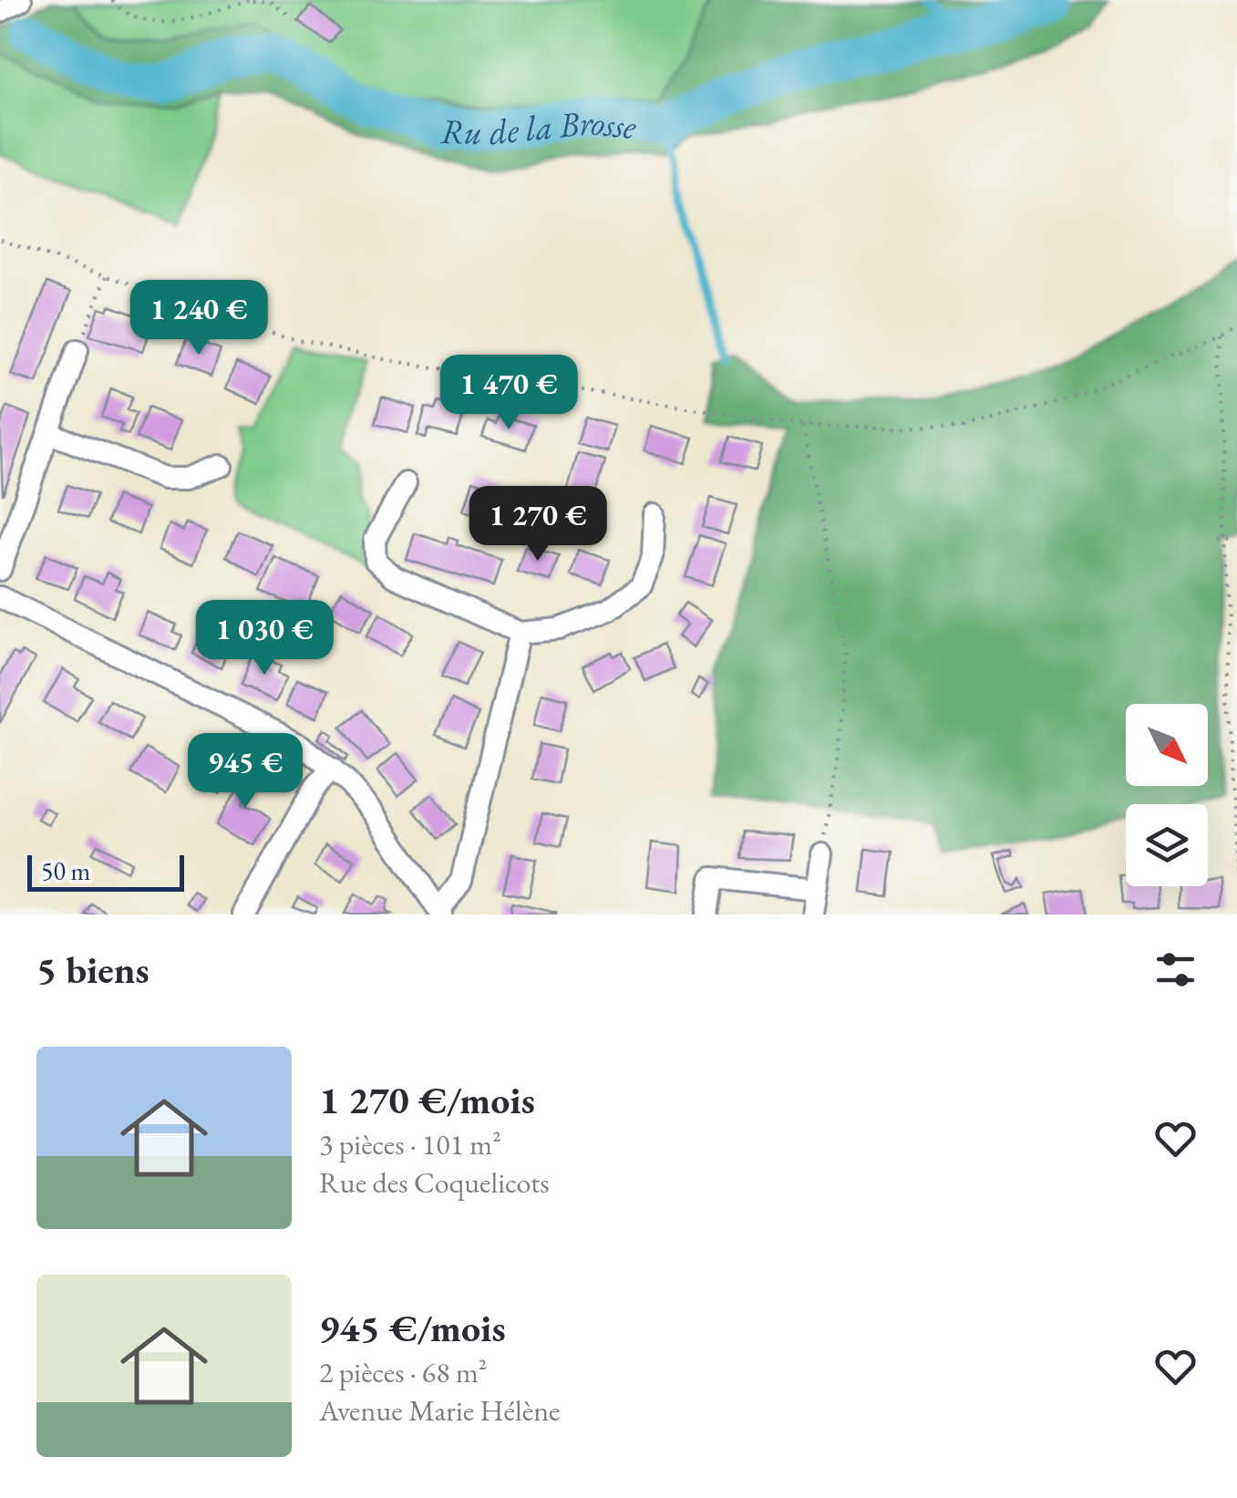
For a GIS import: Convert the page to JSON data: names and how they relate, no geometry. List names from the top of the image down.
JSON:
{
  "water": ["Ru de la Brosse"],
  "scale_bar": "50 m",
  "north": "bottom right",
  "page": {
    "price": [
      "1 240 €",
      "1 470 €",
      "1 270 €",
      "1 030 €",
      "945 €"
    ],
    "scale": "50 m",
    "heading": "5 biens",
    "list": [
      {
        "name": "1 270 €/mois",
        "note": "3 pièces · 101 m² · Rue des Coquelicots"
      },
      {
        "name": "945 €/mois",
        "note": "2 pièces · 68 m² · Avenue Marie Hélène"
      }
    ]
  }
}
